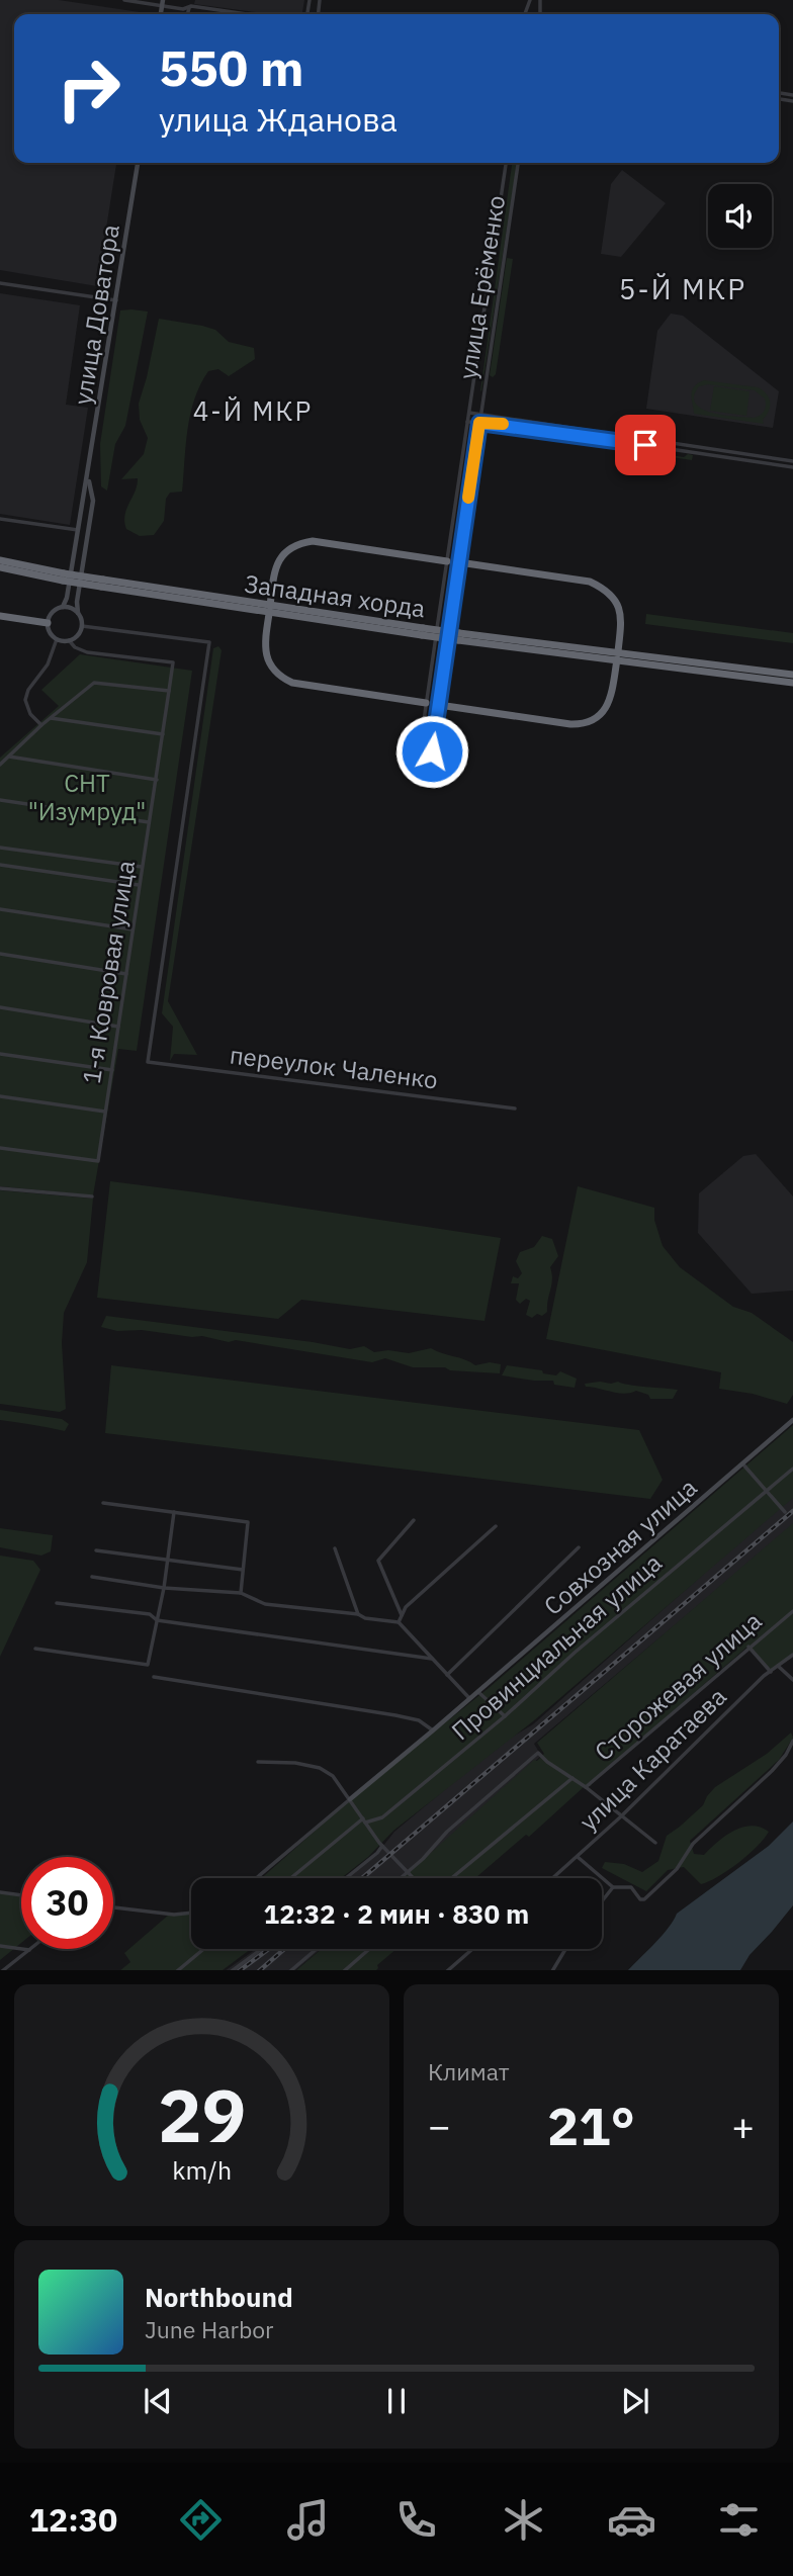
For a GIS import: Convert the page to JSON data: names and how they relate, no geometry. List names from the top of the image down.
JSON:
{
  "streets": {
    "highway": ["Западная хорда"],
    "street": [
      "улица Ерёменко",
      "улица Доватора",
      "1-я Ковровая улица",
      "переулок Чаленко",
      "Совхозная улица",
      "Провинциальная улица",
      "Сторожевая улица",
      "улица Каратаева"
    ]
  },
  "crossings": [
    ["улица Доватора", "1-я Ковровая улица"],
    ["улица Доватора", "переулок Чаленко"],
    ["1-я Ковровая улица", "переулок Чаленко"]
  ],
  "districts": ["5-Й МКР", "4-Й МКР"],
  "parks": ["СНТ \"Изумруд\""],
  "page": {
    "turn": ["550 m", "улица Жданова"],
    "limit": "30",
    "trip": "12:32 · 2 мин · 830 m",
    "tile": "Климат",
    "heat": ["−", "21°", "+"],
    "song": ["Northbound", "June Harbor"],
    "tabs": "12:30",
    "gauge": ["29", "km/h"]
  }
}
